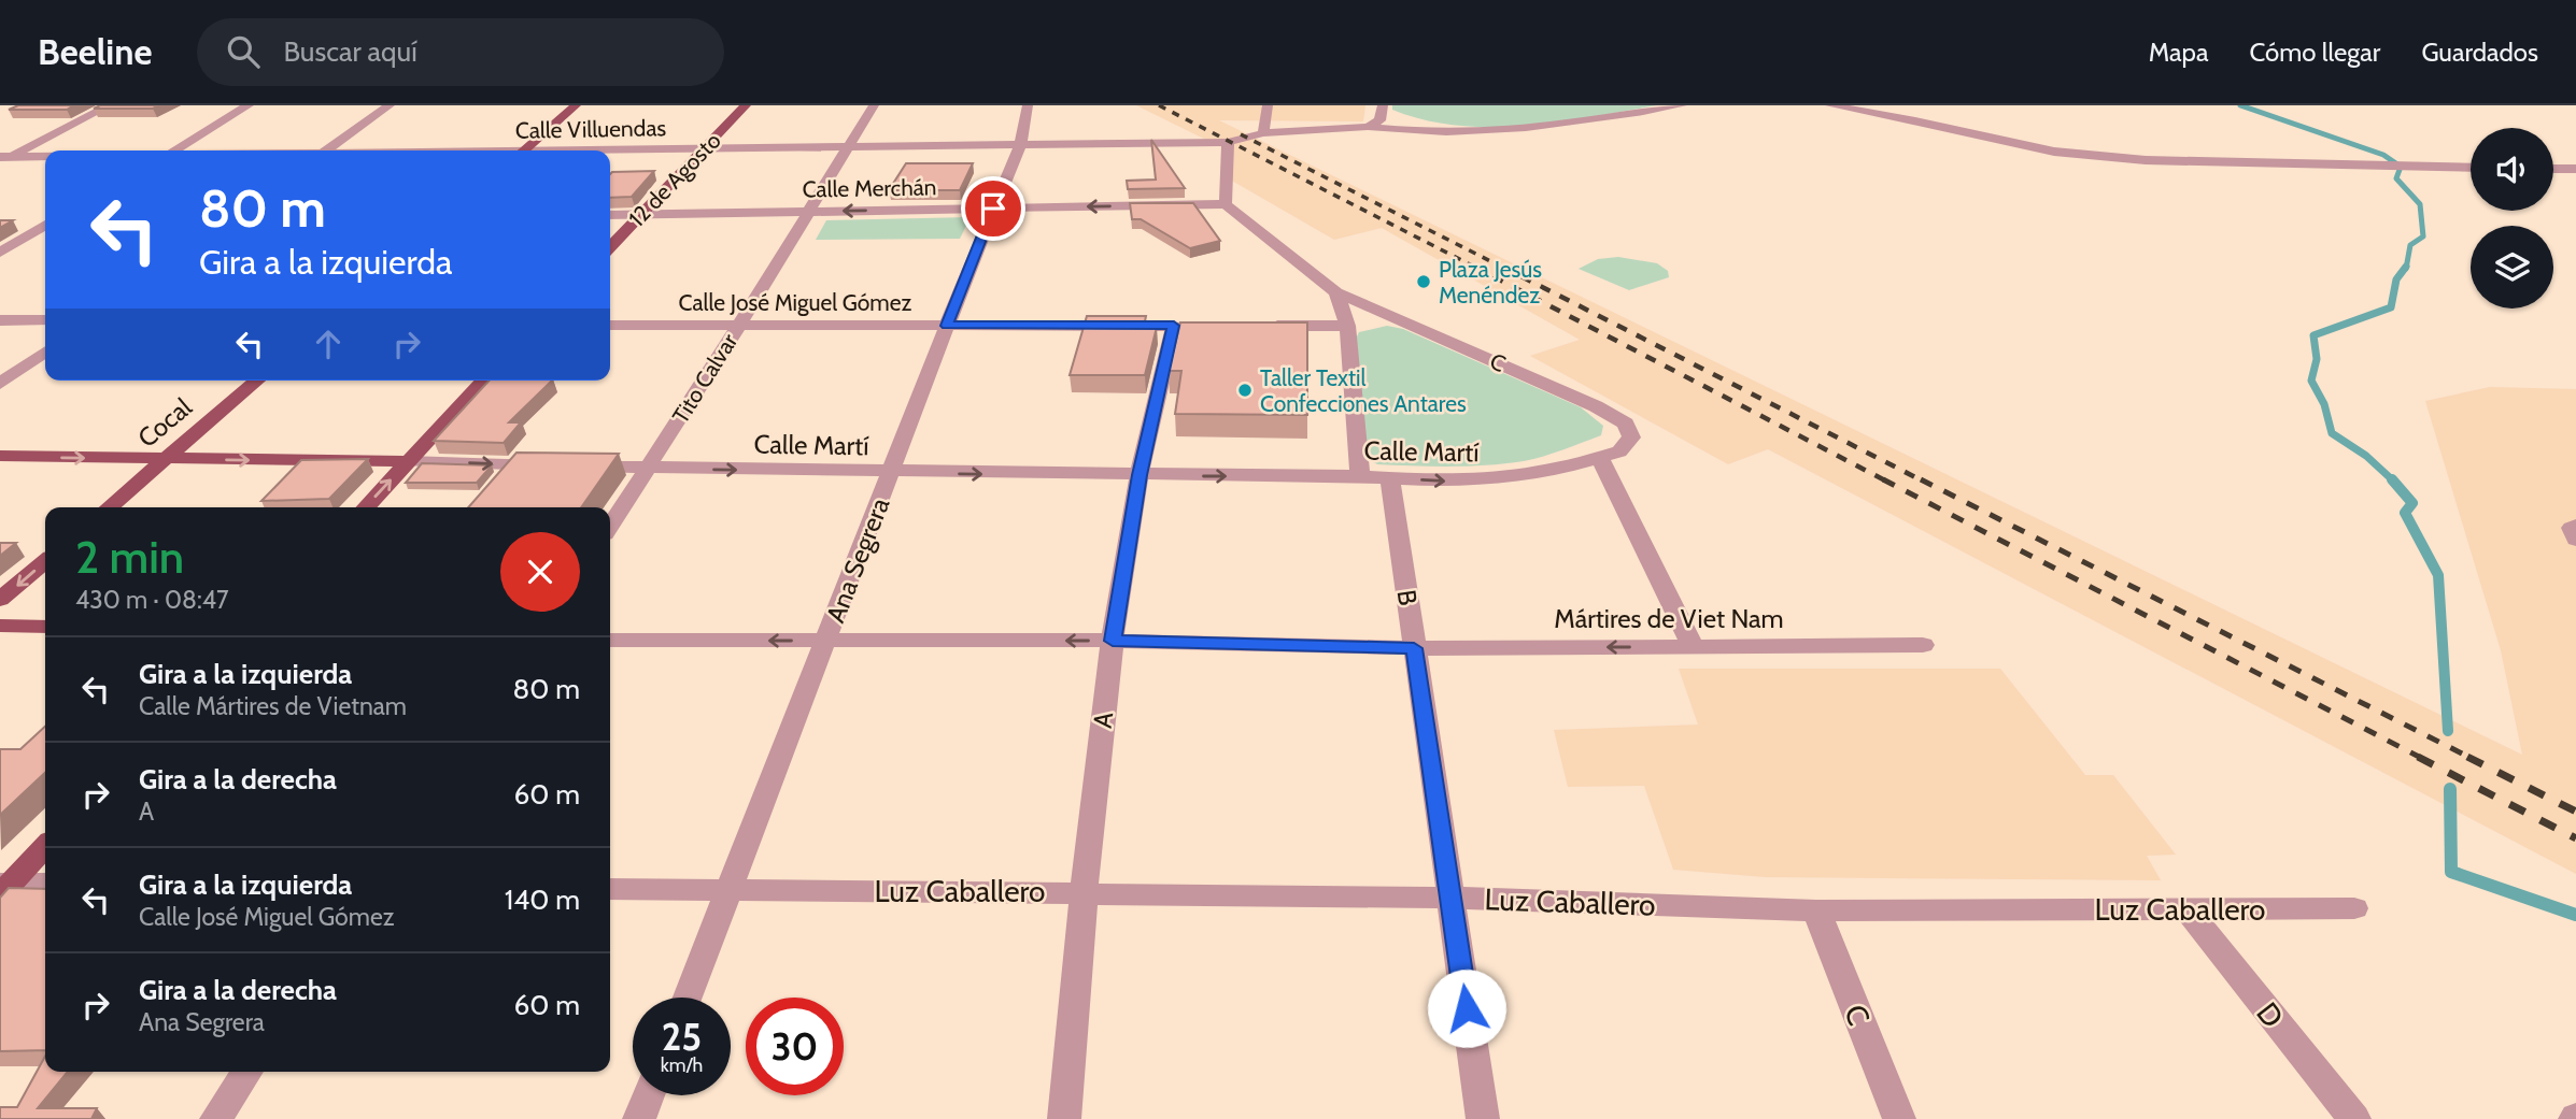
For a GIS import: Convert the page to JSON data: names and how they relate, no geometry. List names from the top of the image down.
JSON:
{
  "streets": {
    "main road": ["12 de Agosto", "Cocal", "Calle Martí"],
    "street": [
      "Calle Villuendas",
      "Calle Merchán",
      "Calle José Miguel Gómez",
      "C",
      "Tito Calvar",
      "Ana Segrera",
      "B",
      "Mártires de Viet Nam",
      "A",
      "Luz Caballero",
      "D"
    ]
  },
  "crossings": [
    ["Calle Villuendas", "12 de Agosto"],
    ["Calle Villuendas", "Tito Calvar"],
    ["Calle Villuendas", "Ana Segrera"],
    ["12 de Agosto", "Calle Merchán"],
    ["Calle Merchán", "Tito Calvar"],
    ["Calle Merchán", "Ana Segrera"],
    ["Calle José Miguel Gómez", "Tito Calvar"],
    ["Calle José Miguel Gómez", "Ana Segrera"],
    ["Calle José Miguel Gómez", "A"],
    ["C", "Calle Martí"],
    ["C", "Luz Caballero"],
    ["Tito Calvar", "Calle Martí"],
    ["Cocal", "Calle Martí"],
    ["Calle Martí", "Ana Segrera"],
    ["Calle Martí", "B"],
    ["Calle Martí", "A"],
    ["Ana Segrera", "Mártires de Viet Nam"],
    ["Ana Segrera", "Luz Caballero"],
    ["B", "Mártires de Viet Nam"],
    ["B", "Luz Caballero"],
    ["Mártires de Viet Nam", "A"],
    ["A", "Luz Caballero"],
    ["Luz Caballero", "D"]
  ],
  "one_way": ["Calle Merchán", "Calle Martí", "Mártires de Viet Nam"],
  "places": ["Plaza Jesús Menéndez", "Taller Textil Confecciones Antares"],
  "page": {
    "header": "Beeline",
    "search": "Buscar aquí",
    "nav": ["Mapa", "Cómo llegar", "Guardados"],
    "turn": ["80 m", "Gira a la izquierda"],
    "heading": ["2 min", "430 m · 08:47"],
    "list": [
      {
        "name": "Gira a la izquierda",
        "note": "Calle Mártires de Vietnam",
        "value": "80 m"
      },
      {
        "name": "Gira a la derecha",
        "note": "A",
        "value": "60 m"
      },
      {
        "name": "Gira a la izquierda",
        "note": "Calle José Miguel Gómez",
        "value": "140 m"
      },
      {
        "name": "Gira a la derecha",
        "note": "Ana Segrera",
        "value": "60 m"
      }
    ],
    "speed": "25 km/h",
    "limit": "30"
  }
}
